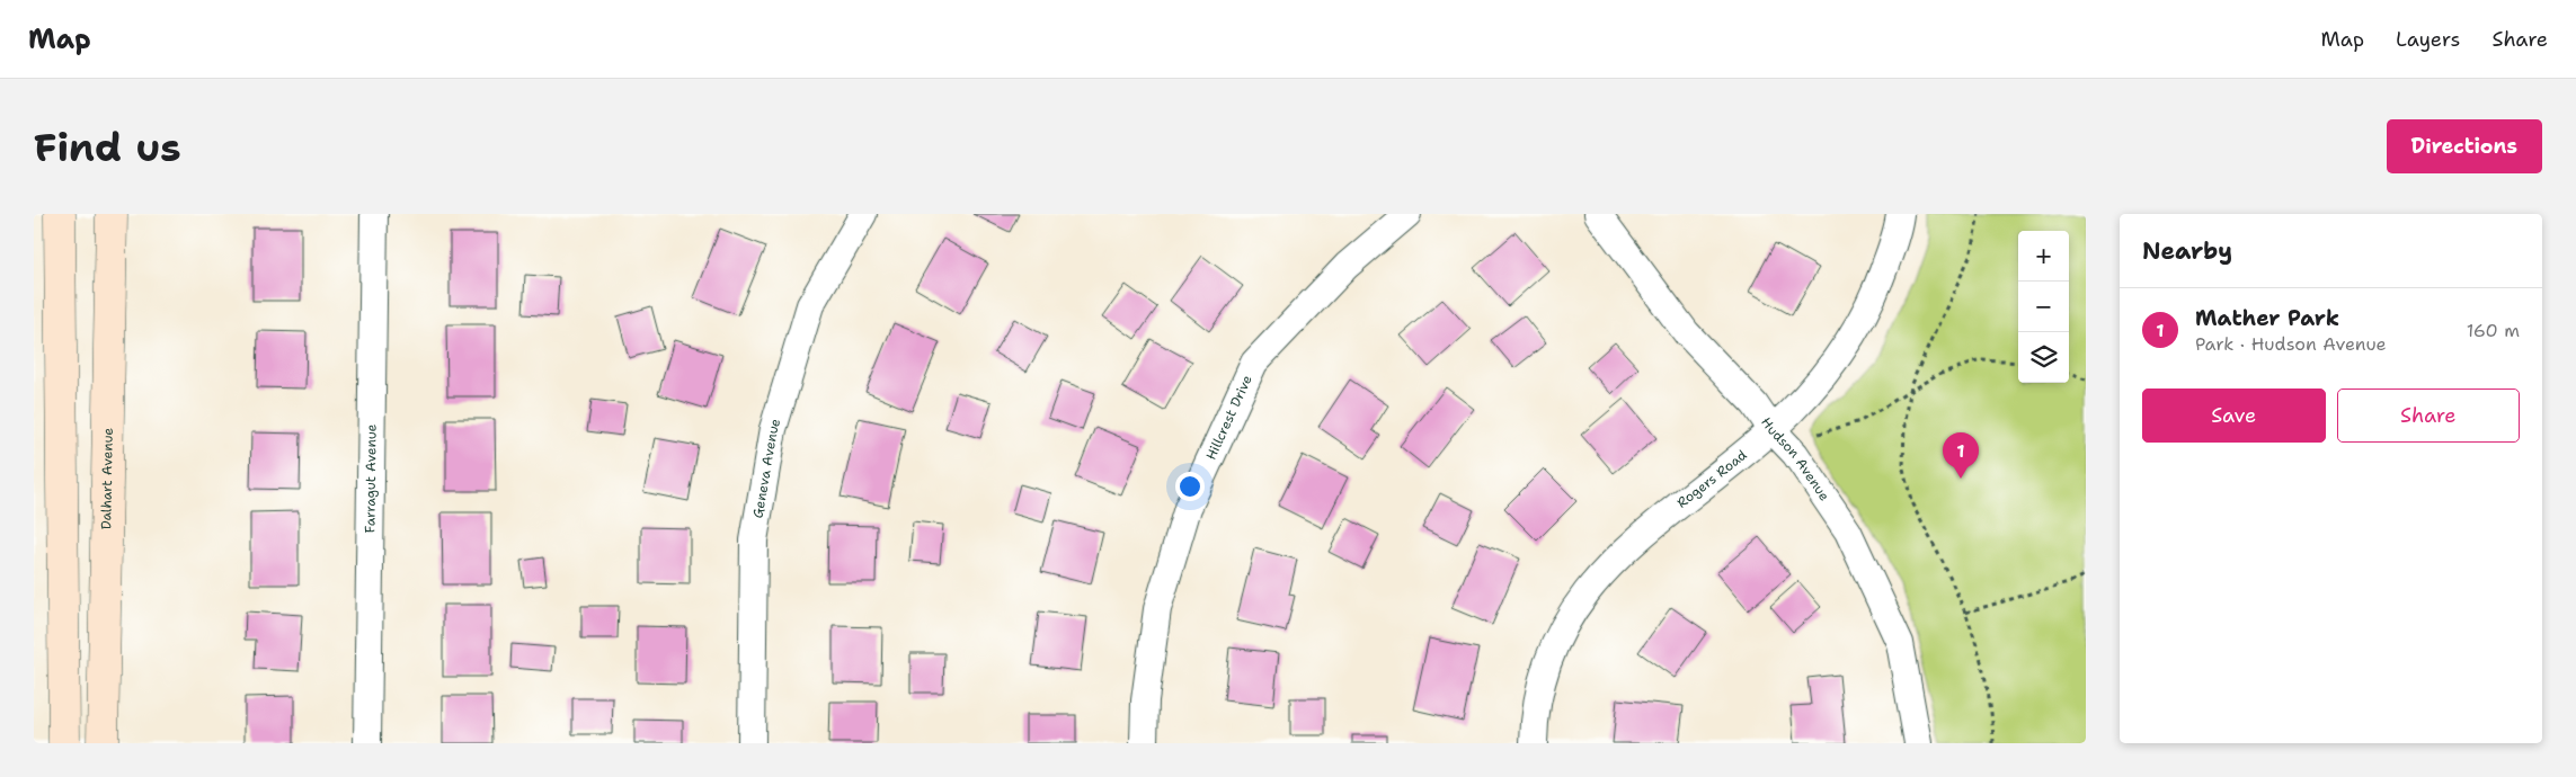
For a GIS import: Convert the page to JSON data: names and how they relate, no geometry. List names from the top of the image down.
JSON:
{
  "streets": {
    "main road": ["Dalhart Avenue"],
    "street": [
      "Hillcrest Drive",
      "Hudson Avenue",
      "Geneva Avenue",
      "Rogers Road",
      "Farragut Avenue"
    ]
  },
  "crossings": [
    ["Hudson Avenue", "Rogers Road"]
  ],
  "page": {
    "header": "Map",
    "nav": ["Map", "Layers", "Share"],
    "buttons": [
      "Directions",
      ["Save", "Share"]
    ],
    "title": "Find us",
    "heading": "Nearby",
    "map_buttons": ["+", "−"],
    "list": [
      {
        "mark": "1",
        "name": "Mather Park",
        "note": "Park · Hudson Avenue",
        "value": "160 m"
      }
    ],
    "pins": "1"
  }
}
